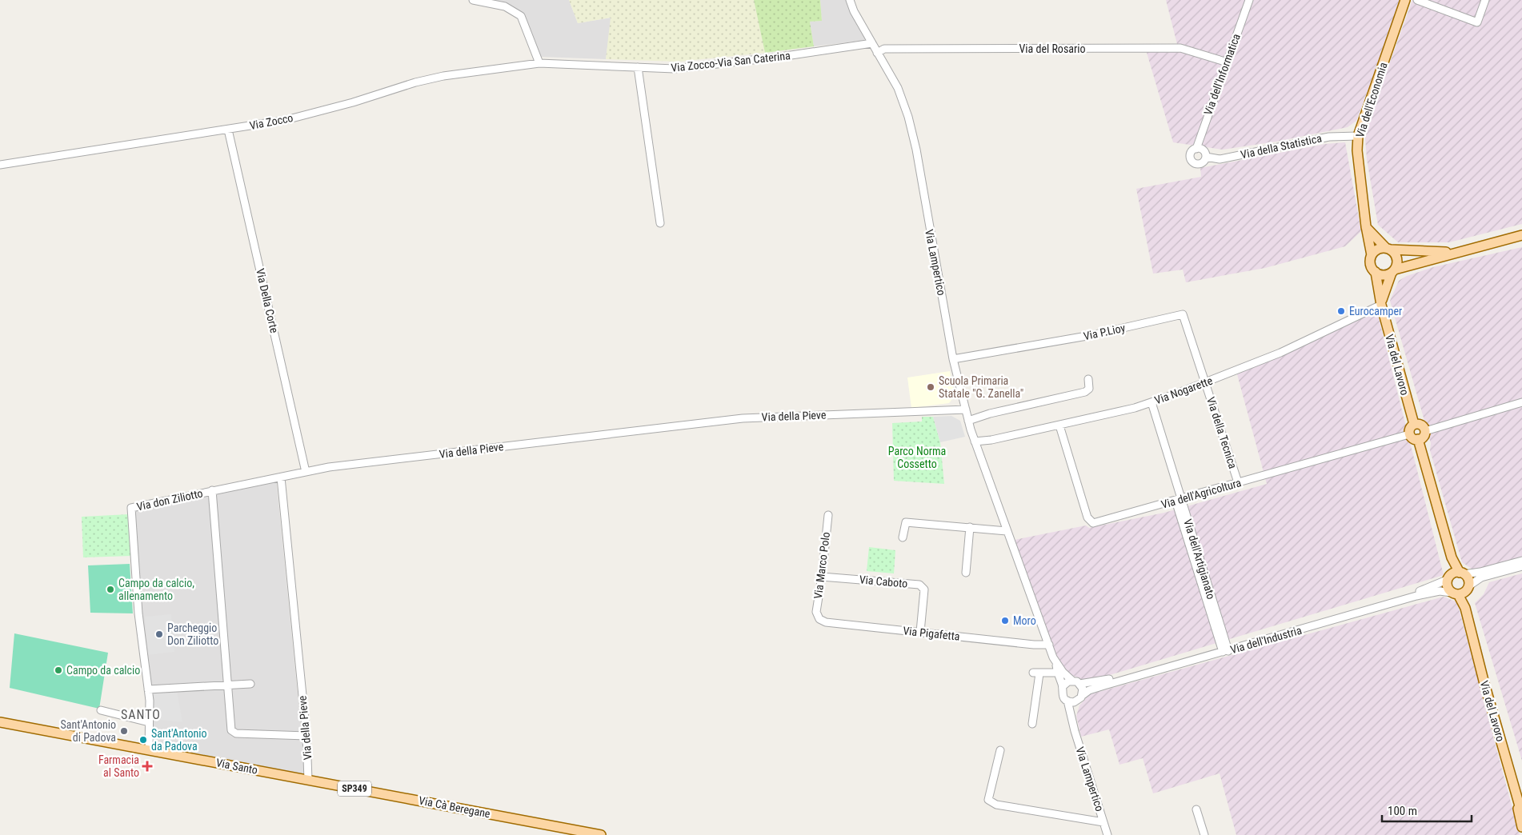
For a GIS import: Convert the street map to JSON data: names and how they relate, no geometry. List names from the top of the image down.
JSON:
{
  "streets": {
    "main road": [
      "Via dell'Economia",
      "Via del Lavoro",
      "Via Santo",
      "SP349",
      "Via Cà Beregane"
    ],
    "street": [
      "Via del Rosario",
      "Via Zocco-Via San Caterina",
      "Via dell'Informatica",
      "Via Zocco",
      "Via della Statistica",
      "Via Lampertico",
      "Via Della Corte",
      "Via P.Lioy",
      "Via Nogarette",
      "Via della Pieve",
      "Via della Tecnica",
      "Via dell'Agricoltura",
      "Via don Ziliotto",
      "Via dell'Artigianato",
      "Via Marco Polo",
      "Via Caboto",
      "Via Pigafetta",
      "Via dell'Industria"
    ]
  },
  "crossings": [
    ["Via del Rosario", "Via dell'Informatica"],
    ["Via del Rosario", "Via Lampertico"],
    ["Via Zocco-Via San Caterina", "Via Zocco"],
    ["Via Zocco-Via San Caterina", "Via Lampertico"],
    ["Via dell'Informatica", "Via della Statistica"],
    ["Via dell'Economia", "Via della Statistica"],
    ["Via dell'Economia", "Via del Lavoro"],
    ["Via Zocco", "Via Della Corte"],
    ["Via Lampertico", "Via P.Lioy"],
    ["Via Lampertico", "Via Nogarette"],
    ["Via Lampertico", "Via della Pieve"],
    ["Via Lampertico", "Via Pigafetta"],
    ["Via Lampertico", "Via dell'Industria"],
    ["Via Della Corte", "Via della Pieve"],
    ["Via P.Lioy", "Via Nogarette"],
    ["Via P.Lioy", "Via della Tecnica"],
    ["Via del Lavoro", "Via Nogarette"],
    ["Via del Lavoro", "Via dell'Agricoltura"],
    ["Via del Lavoro", "Via dell'Industria"],
    ["Via Nogarette", "Via della Tecnica"],
    ["Via Nogarette", "Via dell'Agricoltura"],
    ["Via Nogarette", "Via dell'Artigianato"],
    ["Via della Pieve", "Via don Ziliotto"],
    ["Via della Pieve", "Via Santo"],
    ["Via della Pieve", "Via Cà Beregane"],
    ["Via della Tecnica", "Via dell'Agricoltura"],
    ["Via dell'Agricoltura", "Via dell'Artigianato"],
    ["Via don Ziliotto", "Via Santo"],
    ["Via dell'Artigianato", "Via dell'Industria"],
    ["Via Marco Polo", "Via Caboto"],
    ["Via Marco Polo", "Via Pigafetta"],
    ["Via Caboto", "Via Pigafetta"],
    ["Via Santo", "Via Cà Beregane"]
  ],
  "districts": ["SANTO"],
  "parks": ["Parco Norma Cossetto"],
  "places": {
    "other": [
      "Eurocamper",
      "Scuola Primaria Statale \"G. Zanella\"",
      "Campo da calcio, allenamento",
      "Moro",
      "Parcheggio Don Ziliotto",
      "Campo da calcio",
      "Sant'Antonio di Padova",
      "Sant'Antonio da Padova"
    ],
    "health": ["Farmacia al Santo"]
  },
  "scale_bar": "100 m"
}
